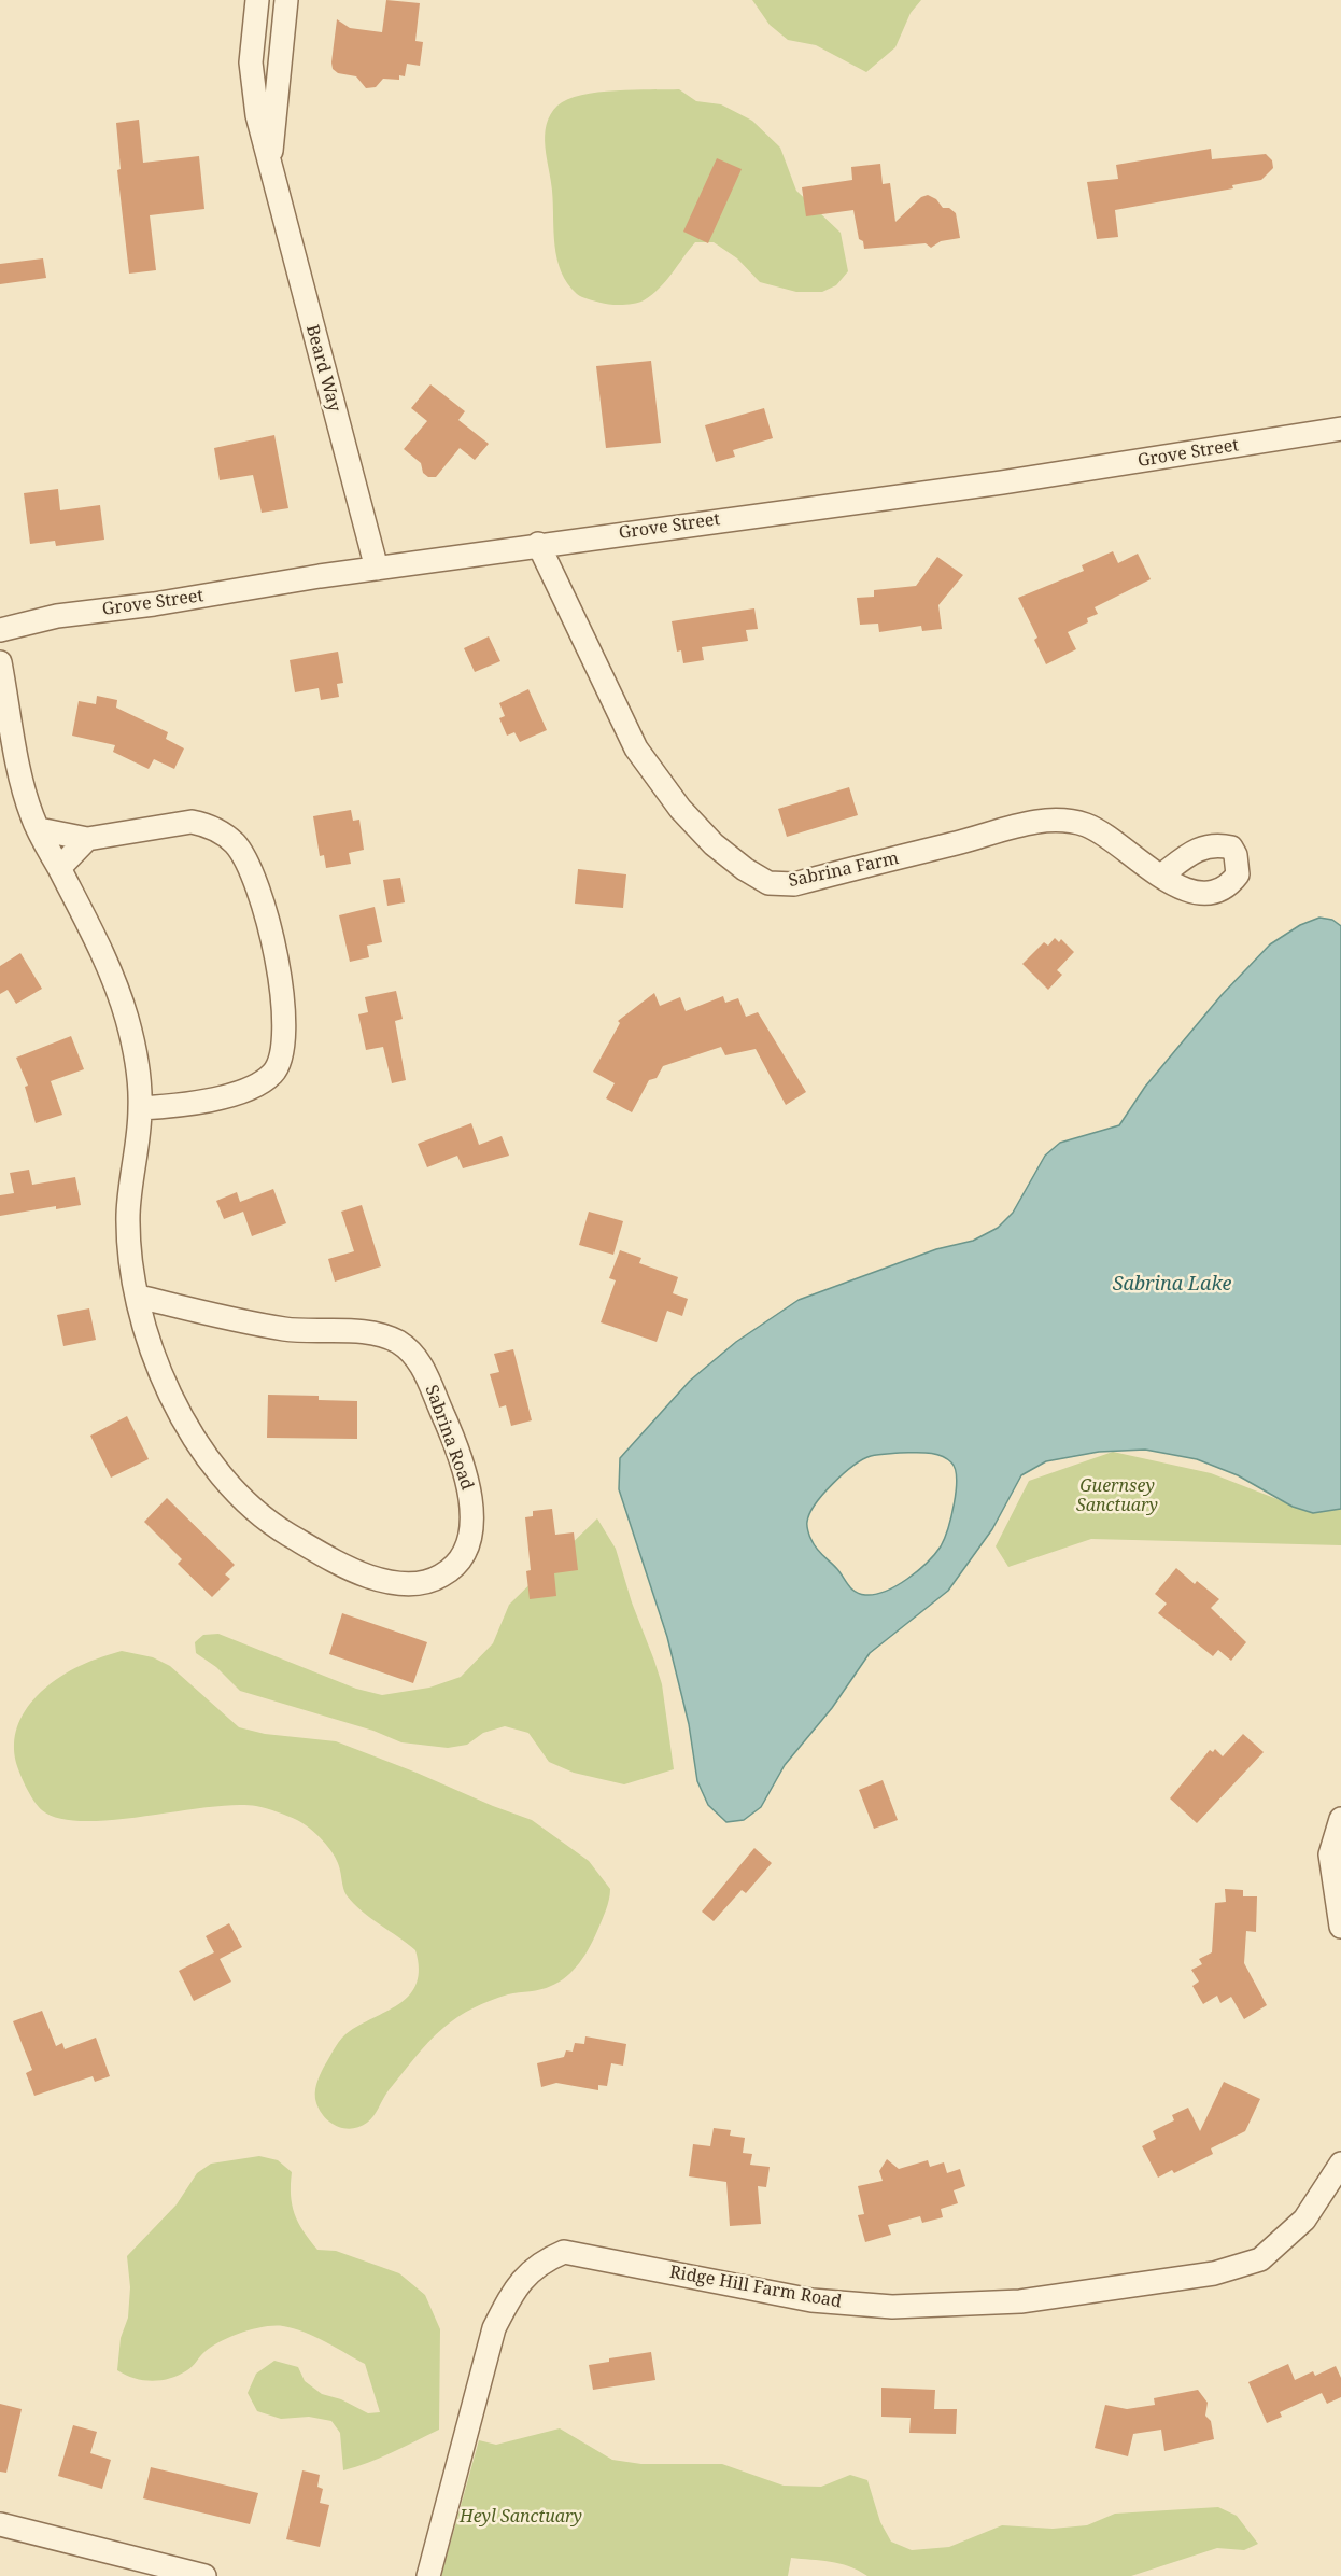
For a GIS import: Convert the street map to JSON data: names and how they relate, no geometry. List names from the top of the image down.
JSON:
{
  "streets": {
    "street": [
      "Beard Way",
      "Grove Street",
      "Sabrina Farm",
      "Sabrina Road",
      "Ridge Hill Farm Road"
    ]
  },
  "crossings": [
    ["Beard Way", "Grove Street"],
    ["Grove Street", "Sabrina Farm"]
  ],
  "water": ["Sabrina Lake"],
  "parks": ["Guernsey Sanctuary", "Heyl Sanctuary"]
}
